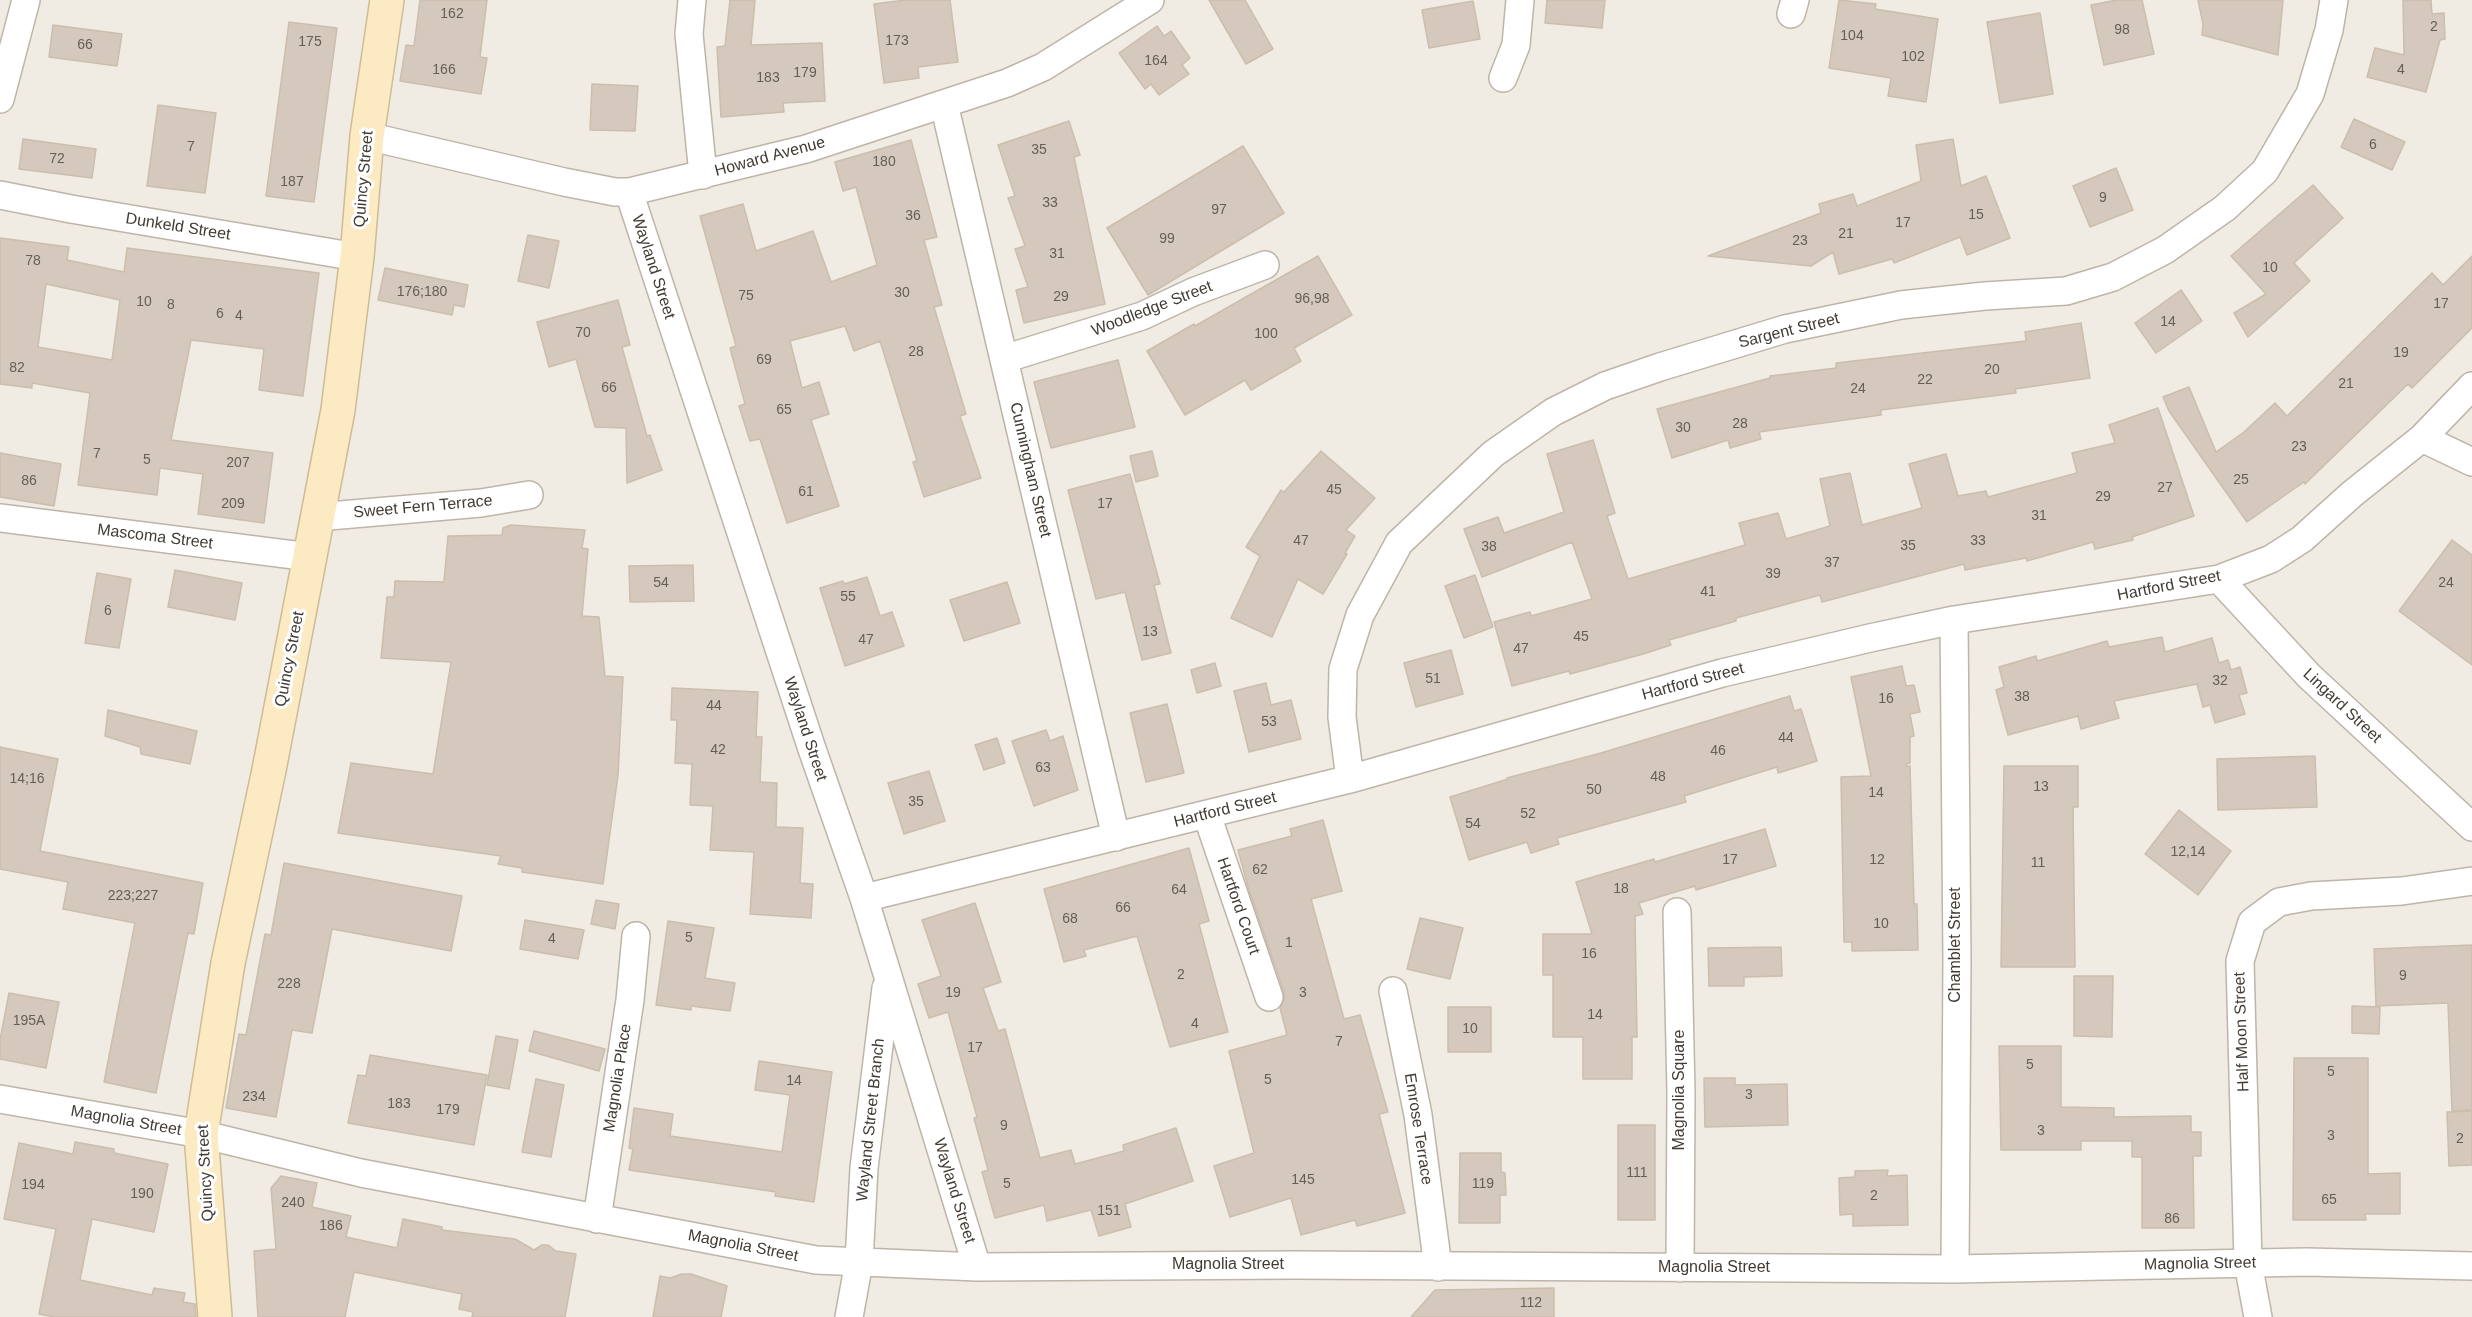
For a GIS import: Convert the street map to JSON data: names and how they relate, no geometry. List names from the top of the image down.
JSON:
{
  "streets": {
    "main road": ["Quincy Street"],
    "street": [
      "Howard Avenue",
      "Dunkeld Street",
      "Wayland Street",
      "Woodledge Street",
      "Sargent Street",
      "Cunningham Street",
      "Sweet Fern Terrace",
      "Mascoma Street",
      "Hartford Street",
      "Lingard Street",
      "Hartford Court",
      "Chamblet Street",
      "Half Moon Street",
      "Magnolia Place",
      "Magnolia Square",
      "Wayland Street Branch",
      "Magnolia Street",
      "Emrose Terrace"
    ]
  },
  "crossings": [
    ["Howard Avenue", "Quincy Street"],
    ["Howard Avenue", "Wayland Street"],
    ["Howard Avenue", "Cunningham Street"],
    ["Quincy Street", "Dunkeld Street"],
    ["Quincy Street", "Sweet Fern Terrace"],
    ["Quincy Street", "Mascoma Street"],
    ["Quincy Street", "Magnolia Street"],
    ["Wayland Street", "Hartford Street"],
    ["Wayland Street", "Wayland Street Branch"],
    ["Wayland Street", "Magnolia Street"],
    ["Woodledge Street", "Cunningham Street"],
    ["Sargent Street", "Hartford Street"],
    ["Cunningham Street", "Hartford Street"],
    ["Hartford Street", "Lingard Street"],
    ["Hartford Street", "Hartford Court"],
    ["Hartford Street", "Chamblet Street"],
    ["Chamblet Street", "Magnolia Street"],
    ["Half Moon Street", "Magnolia Street"],
    ["Magnolia Place", "Magnolia Street"],
    ["Magnolia Square", "Magnolia Street"],
    ["Wayland Street Branch", "Magnolia Street"],
    ["Magnolia Street", "Emrose Terrace"]
  ],
  "house_numbers": [
    "162",
    "2",
    "98",
    "104",
    "173",
    "175",
    "66",
    "102",
    "164",
    "166",
    "4",
    "179",
    "183",
    "6",
    "7",
    "35",
    "72",
    "180",
    "187",
    "9",
    "33",
    "97",
    "15",
    "36",
    "17",
    "21",
    "99",
    "23",
    "31",
    "78",
    "10",
    "176;180",
    "30",
    "75",
    "29",
    "96,98",
    "10",
    "17",
    "8",
    "6",
    "4",
    "14",
    "70",
    "100",
    "28",
    "19",
    "69",
    "82",
    "20",
    "22",
    "21",
    "66",
    "24",
    "65",
    "28",
    "30",
    "23",
    "7",
    "5",
    "207",
    "25",
    "86",
    "27",
    "45",
    "61",
    "29",
    "209",
    "17",
    "31",
    "47",
    "33",
    "35",
    "38",
    "37",
    "39",
    "54",
    "24",
    "41",
    "55",
    "6",
    "13",
    "45",
    "47",
    "47",
    "51",
    "32",
    "38",
    "16",
    "44",
    "53",
    "44",
    "42",
    "46",
    "63",
    "48",
    "14;16",
    "13",
    "50",
    "14",
    "35",
    "52",
    "54",
    "12,14",
    "17",
    "12",
    "11",
    "62",
    "18",
    "64",
    "223;227",
    "66",
    "68",
    "10",
    "5",
    "4",
    "1",
    "16",
    "2",
    "9",
    "228",
    "19",
    "3",
    "14",
    "195A",
    "4",
    "10",
    "7",
    "17",
    "5",
    "5",
    "5",
    "14",
    "3",
    "234",
    "183",
    "179",
    "9",
    "3",
    "3",
    "2",
    "111",
    "145",
    "5",
    "119",
    "194",
    "190",
    "2",
    "65",
    "240",
    "151",
    "86",
    "186",
    "112"
  ]
}
